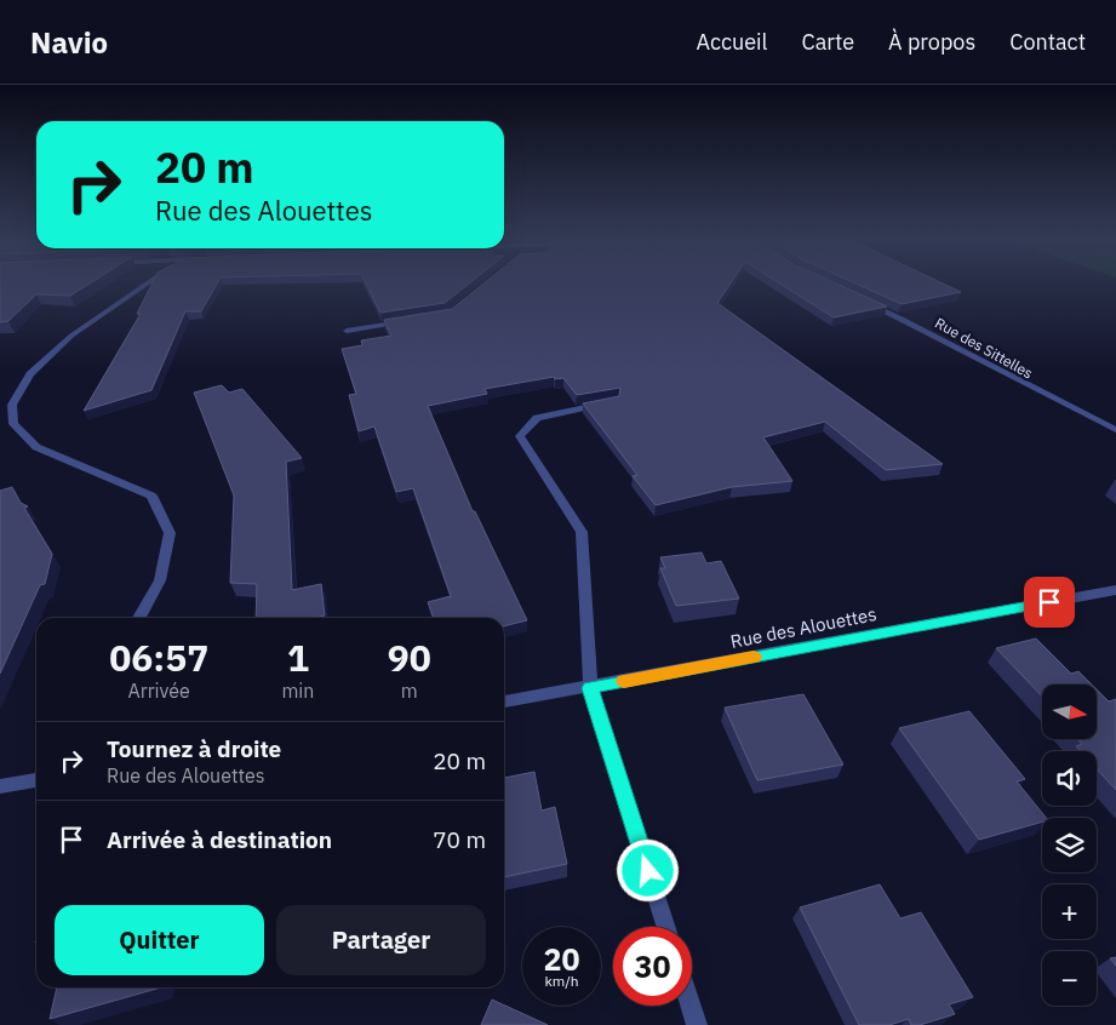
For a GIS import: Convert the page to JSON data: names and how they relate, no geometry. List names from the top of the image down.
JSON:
{
  "streets": {
    "street": ["Rue des Sittelles", "Rue des Alouettes"]
  },
  "north": "right",
  "page": {
    "header": "Navio",
    "nav": [
      "Accueil",
      "Carte",
      "À propos",
      "Contact"
    ],
    "turn": ["20 m", "Rue des Alouettes"],
    "eta": [
      "06:57",
      "Arrivée",
      "1",
      "min",
      "90",
      "m"
    ],
    "map_buttons": ["+", "−"],
    "list": [
      {
        "name": "Tournez à droite",
        "note": "Rue des Alouettes",
        "value": "20 m"
      },
      {
        "name": "Arrivée à destination",
        "value": "70 m"
      }
    ],
    "buttons": ["Quitter", "Partager"],
    "speed": "20 km/h",
    "limit": "30"
  }
}
